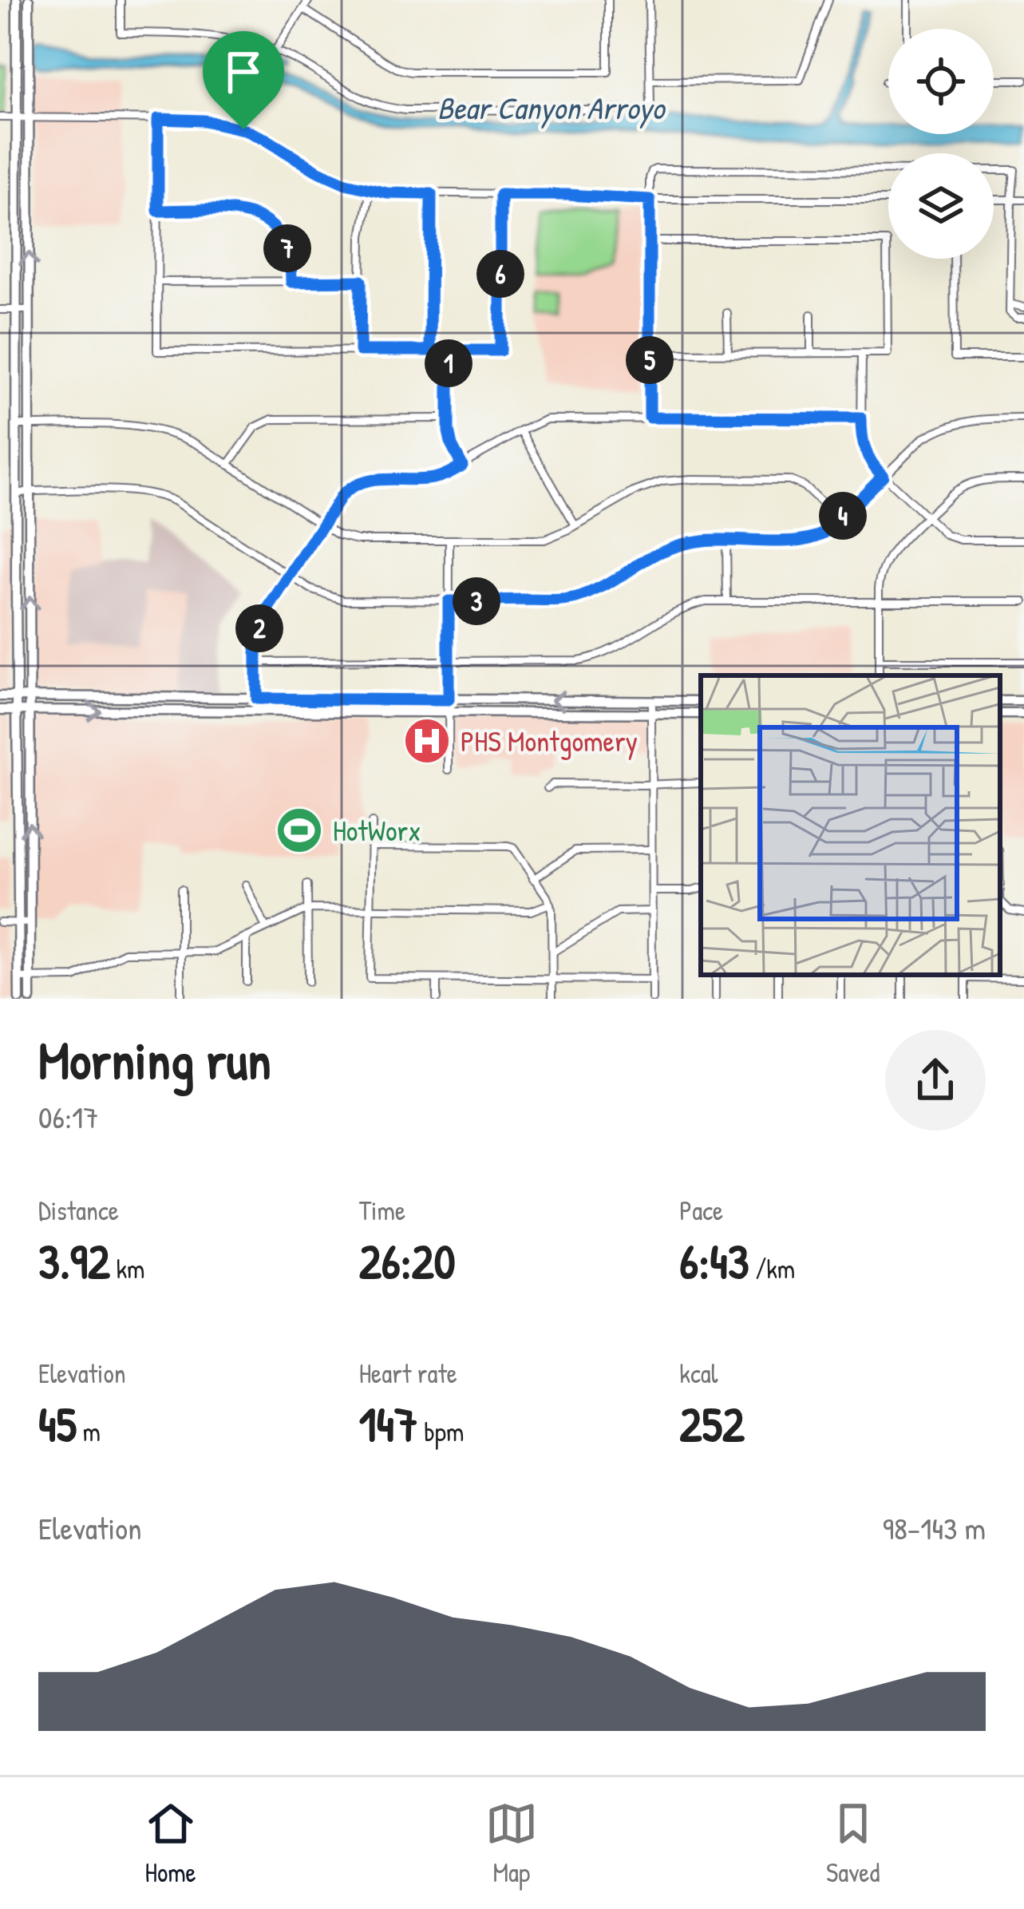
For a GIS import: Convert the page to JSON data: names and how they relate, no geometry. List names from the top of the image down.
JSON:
{
  "water": ["Bear Canyon Arroyo"],
  "places": {
    "hospital": ["PHS Montgomery"],
    "sports": ["HotWorx"]
  },
  "page": {
    "pins": [
      "7",
      "6",
      "5",
      "1",
      "4",
      "3",
      "2"
    ],
    "heading": ["Morning run", "06:17"],
    "stats": [
      ["Distance", "3.92 km"],
      ["Time", "26:20"],
      ["Pace", "6:43 /km"],
      ["Elevation", "45 m"],
      ["Heart rate", "147 bpm"],
      ["kcal", "252"]
    ],
    "chart": ["Elevation", "98–143 m"],
    "tabs": ["Home", "Map", "Saved"]
  }
}
